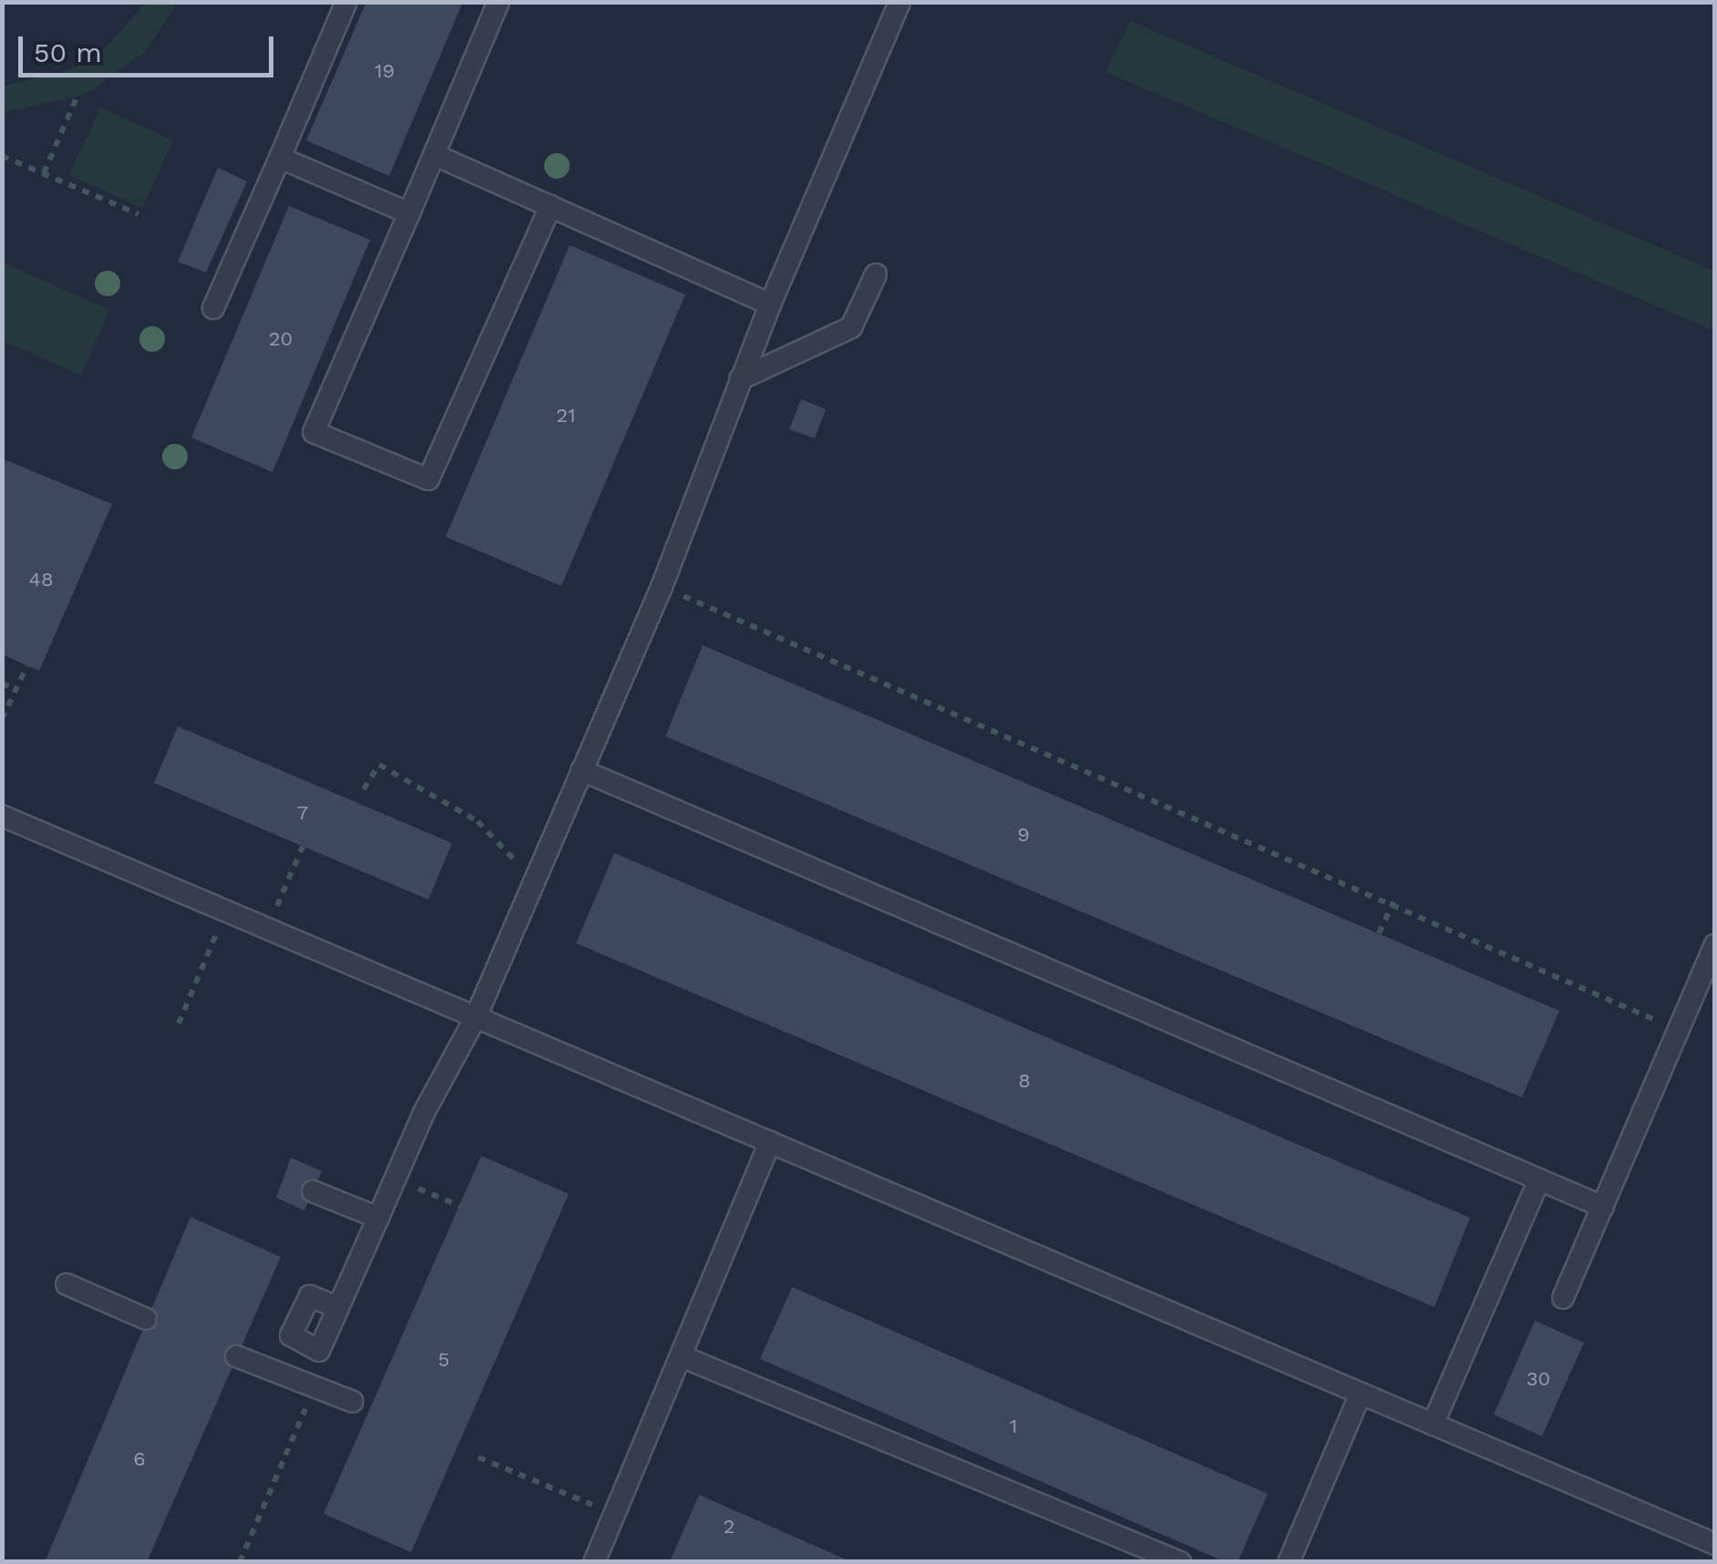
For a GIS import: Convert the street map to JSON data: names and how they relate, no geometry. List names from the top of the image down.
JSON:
{
  "house_numbers": [
    "19",
    "20",
    "21",
    "48",
    "7",
    "9",
    "8",
    "5",
    "30",
    "1",
    "6",
    "2"
  ],
  "scale_bar": "50 m"
}
